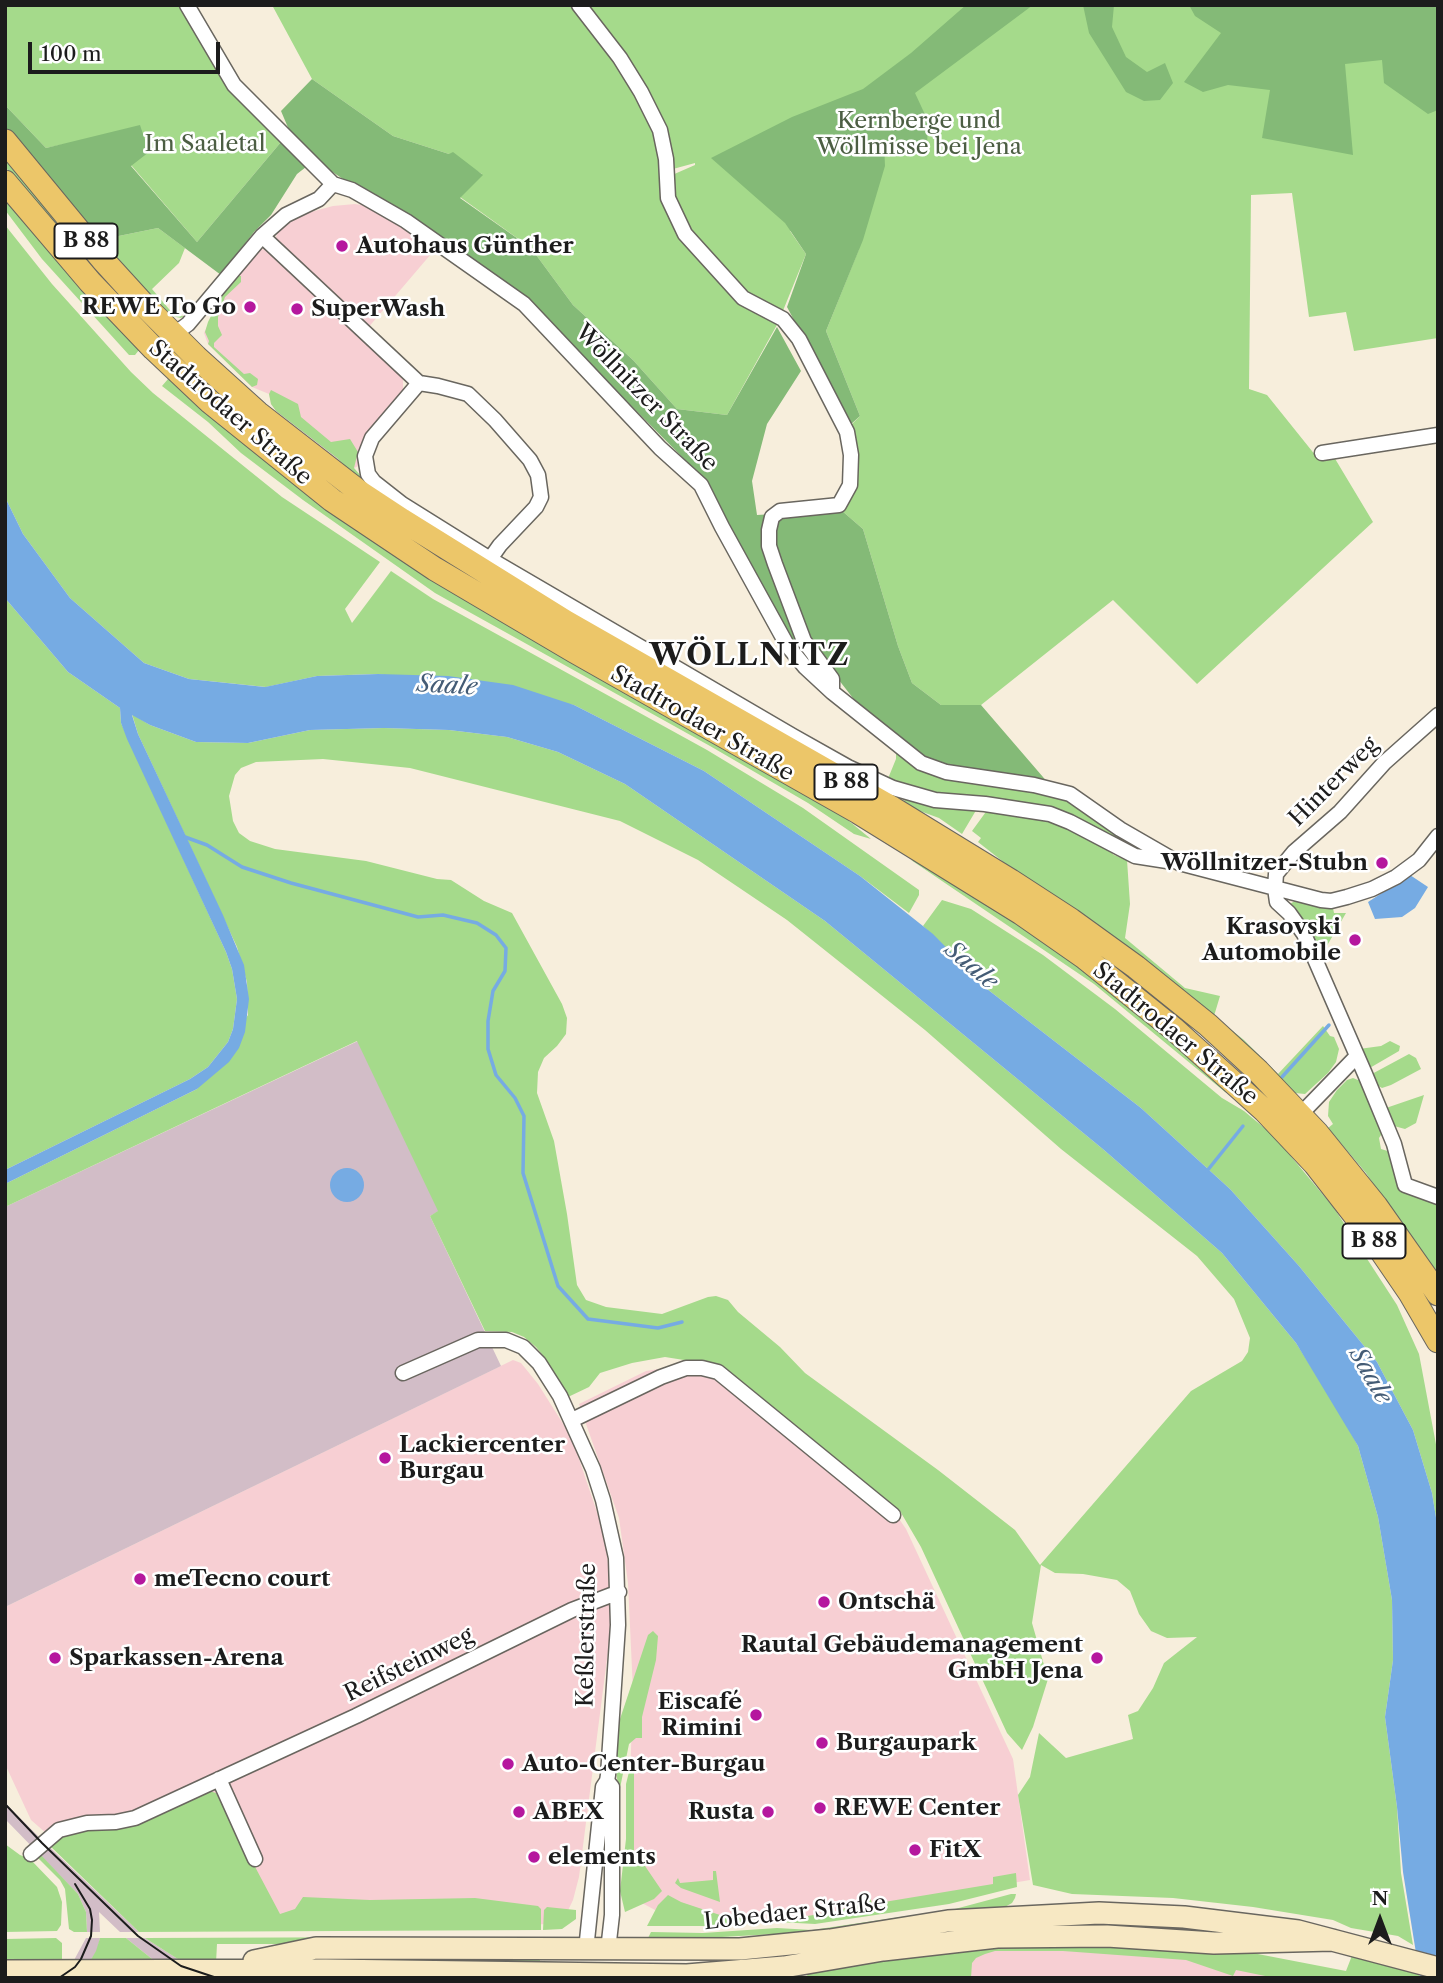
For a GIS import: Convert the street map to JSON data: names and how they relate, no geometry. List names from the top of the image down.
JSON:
{
  "streets": {
    "main road": [
      "B 88",
      "Stadtrodaer Straße",
      "Keßlerstraße",
      "Lobedaer Straße"
    ],
    "street": ["Wöllnitzer Straße", "Hinterweg", "Reifsteinweg"]
  },
  "crossings": [
    ["Wöllnitzer Straße", "Hinterweg"],
    ["Keßlerstraße", "Reifsteinweg"],
    ["Keßlerstraße", "Lobedaer Straße"]
  ],
  "districts": ["WÖLLNITZ"],
  "water": ["Saale"],
  "parks": ["Kernberge und Wöllmisse bei Jena", "Im Saaletal"],
  "places": [
    "Autohaus Günther",
    "REWE To Go",
    "SuperWash",
    "Wöllnitzer-Stubn",
    "Krasovski Automobile",
    "Lackiercenter Burgau",
    "meTecno court",
    "Ontschä",
    "Sparkassen-Arena",
    "Rautal Gebäudemanagement GmbH Jena",
    "Eiscafé Rimini",
    "Burgaupark",
    "Auto-Center-Burgau",
    "REWE Center",
    "ABEX",
    "Rusta",
    "FitX",
    "elements"
  ],
  "scale_bar": "100 m",
  "north": "top"
}
